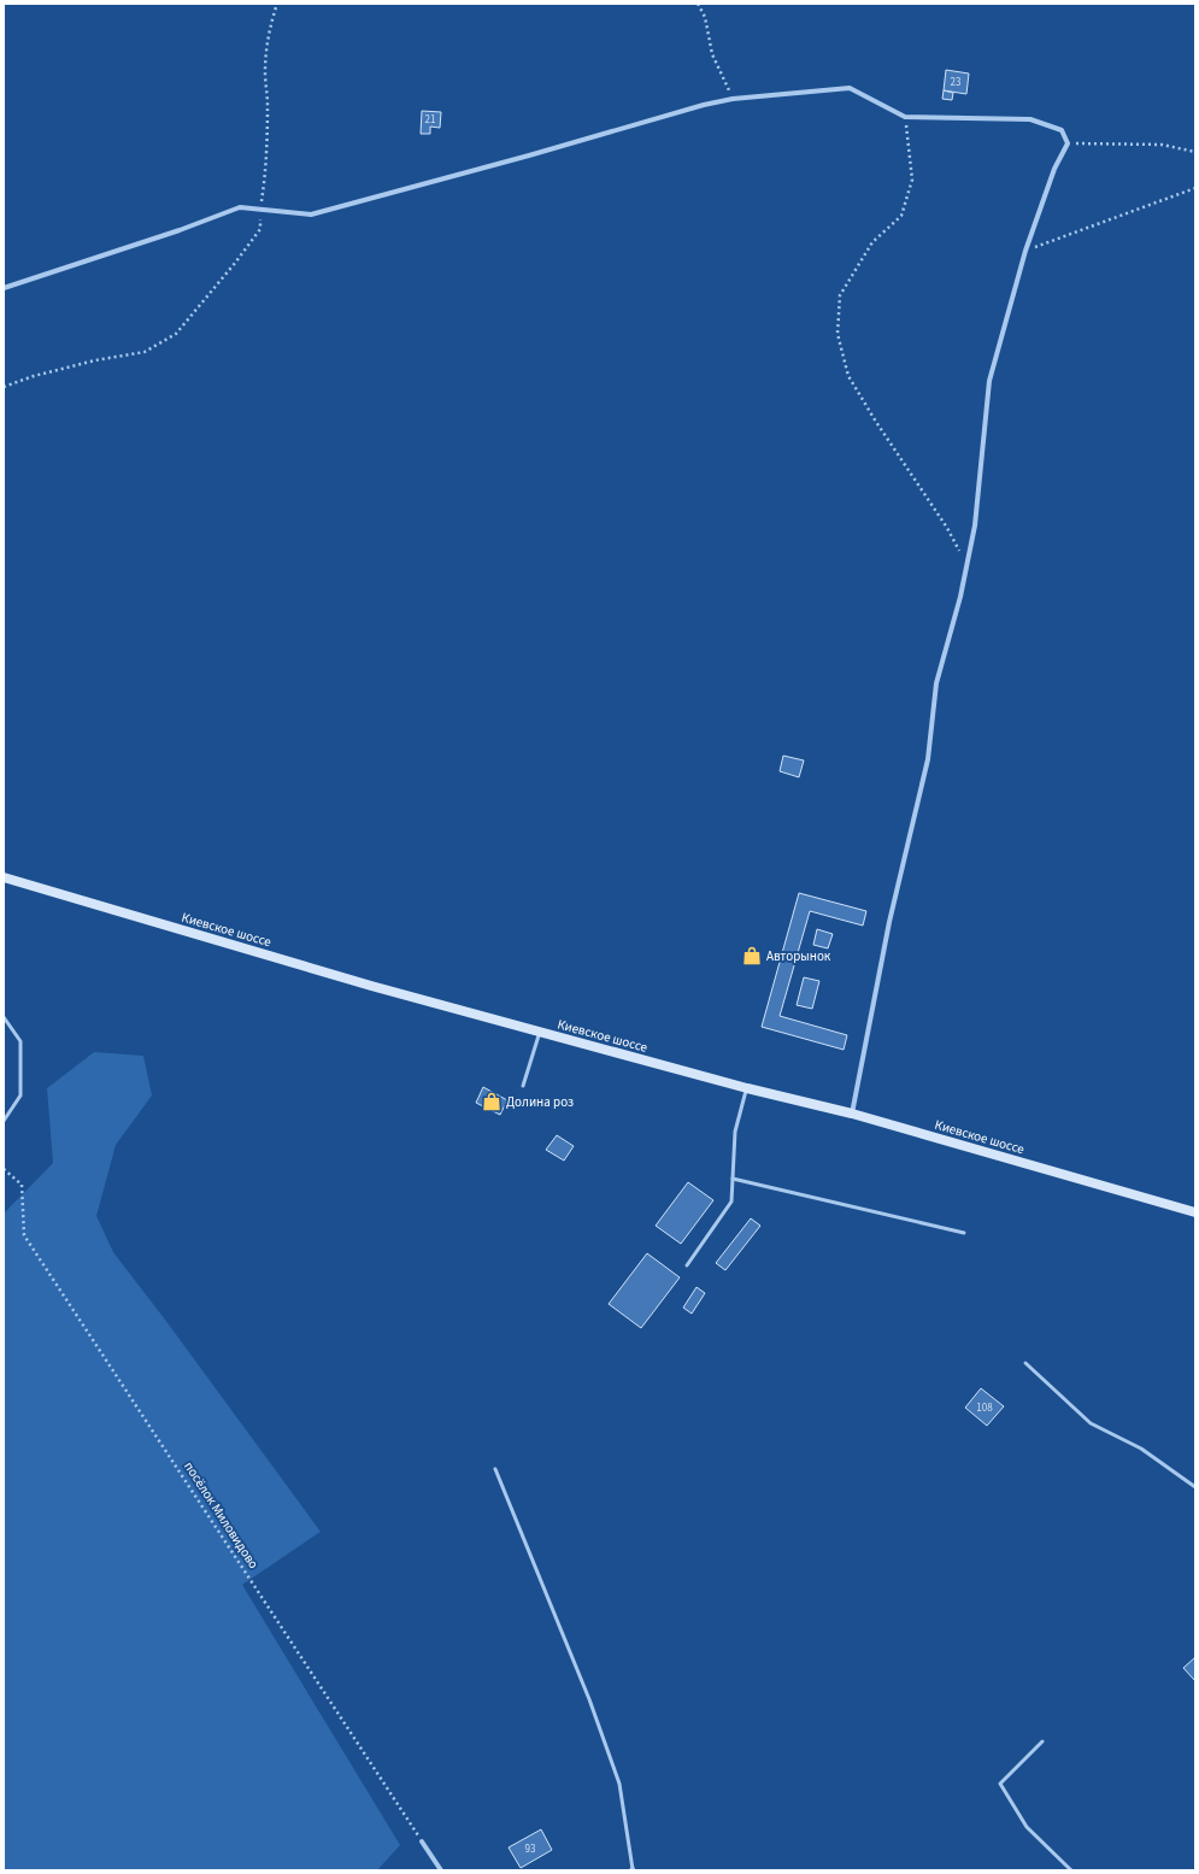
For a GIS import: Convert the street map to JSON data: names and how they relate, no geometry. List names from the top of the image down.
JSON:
{
  "streets": {
    "main road": ["Киевское шоссе"],
    "path": ["посёлок Миловидово"]
  },
  "places": {
    "shop": ["Авторынок", "Долина роз"]
  },
  "house_numbers": [
    "23",
    "21",
    "108",
    "93"
  ]
}
